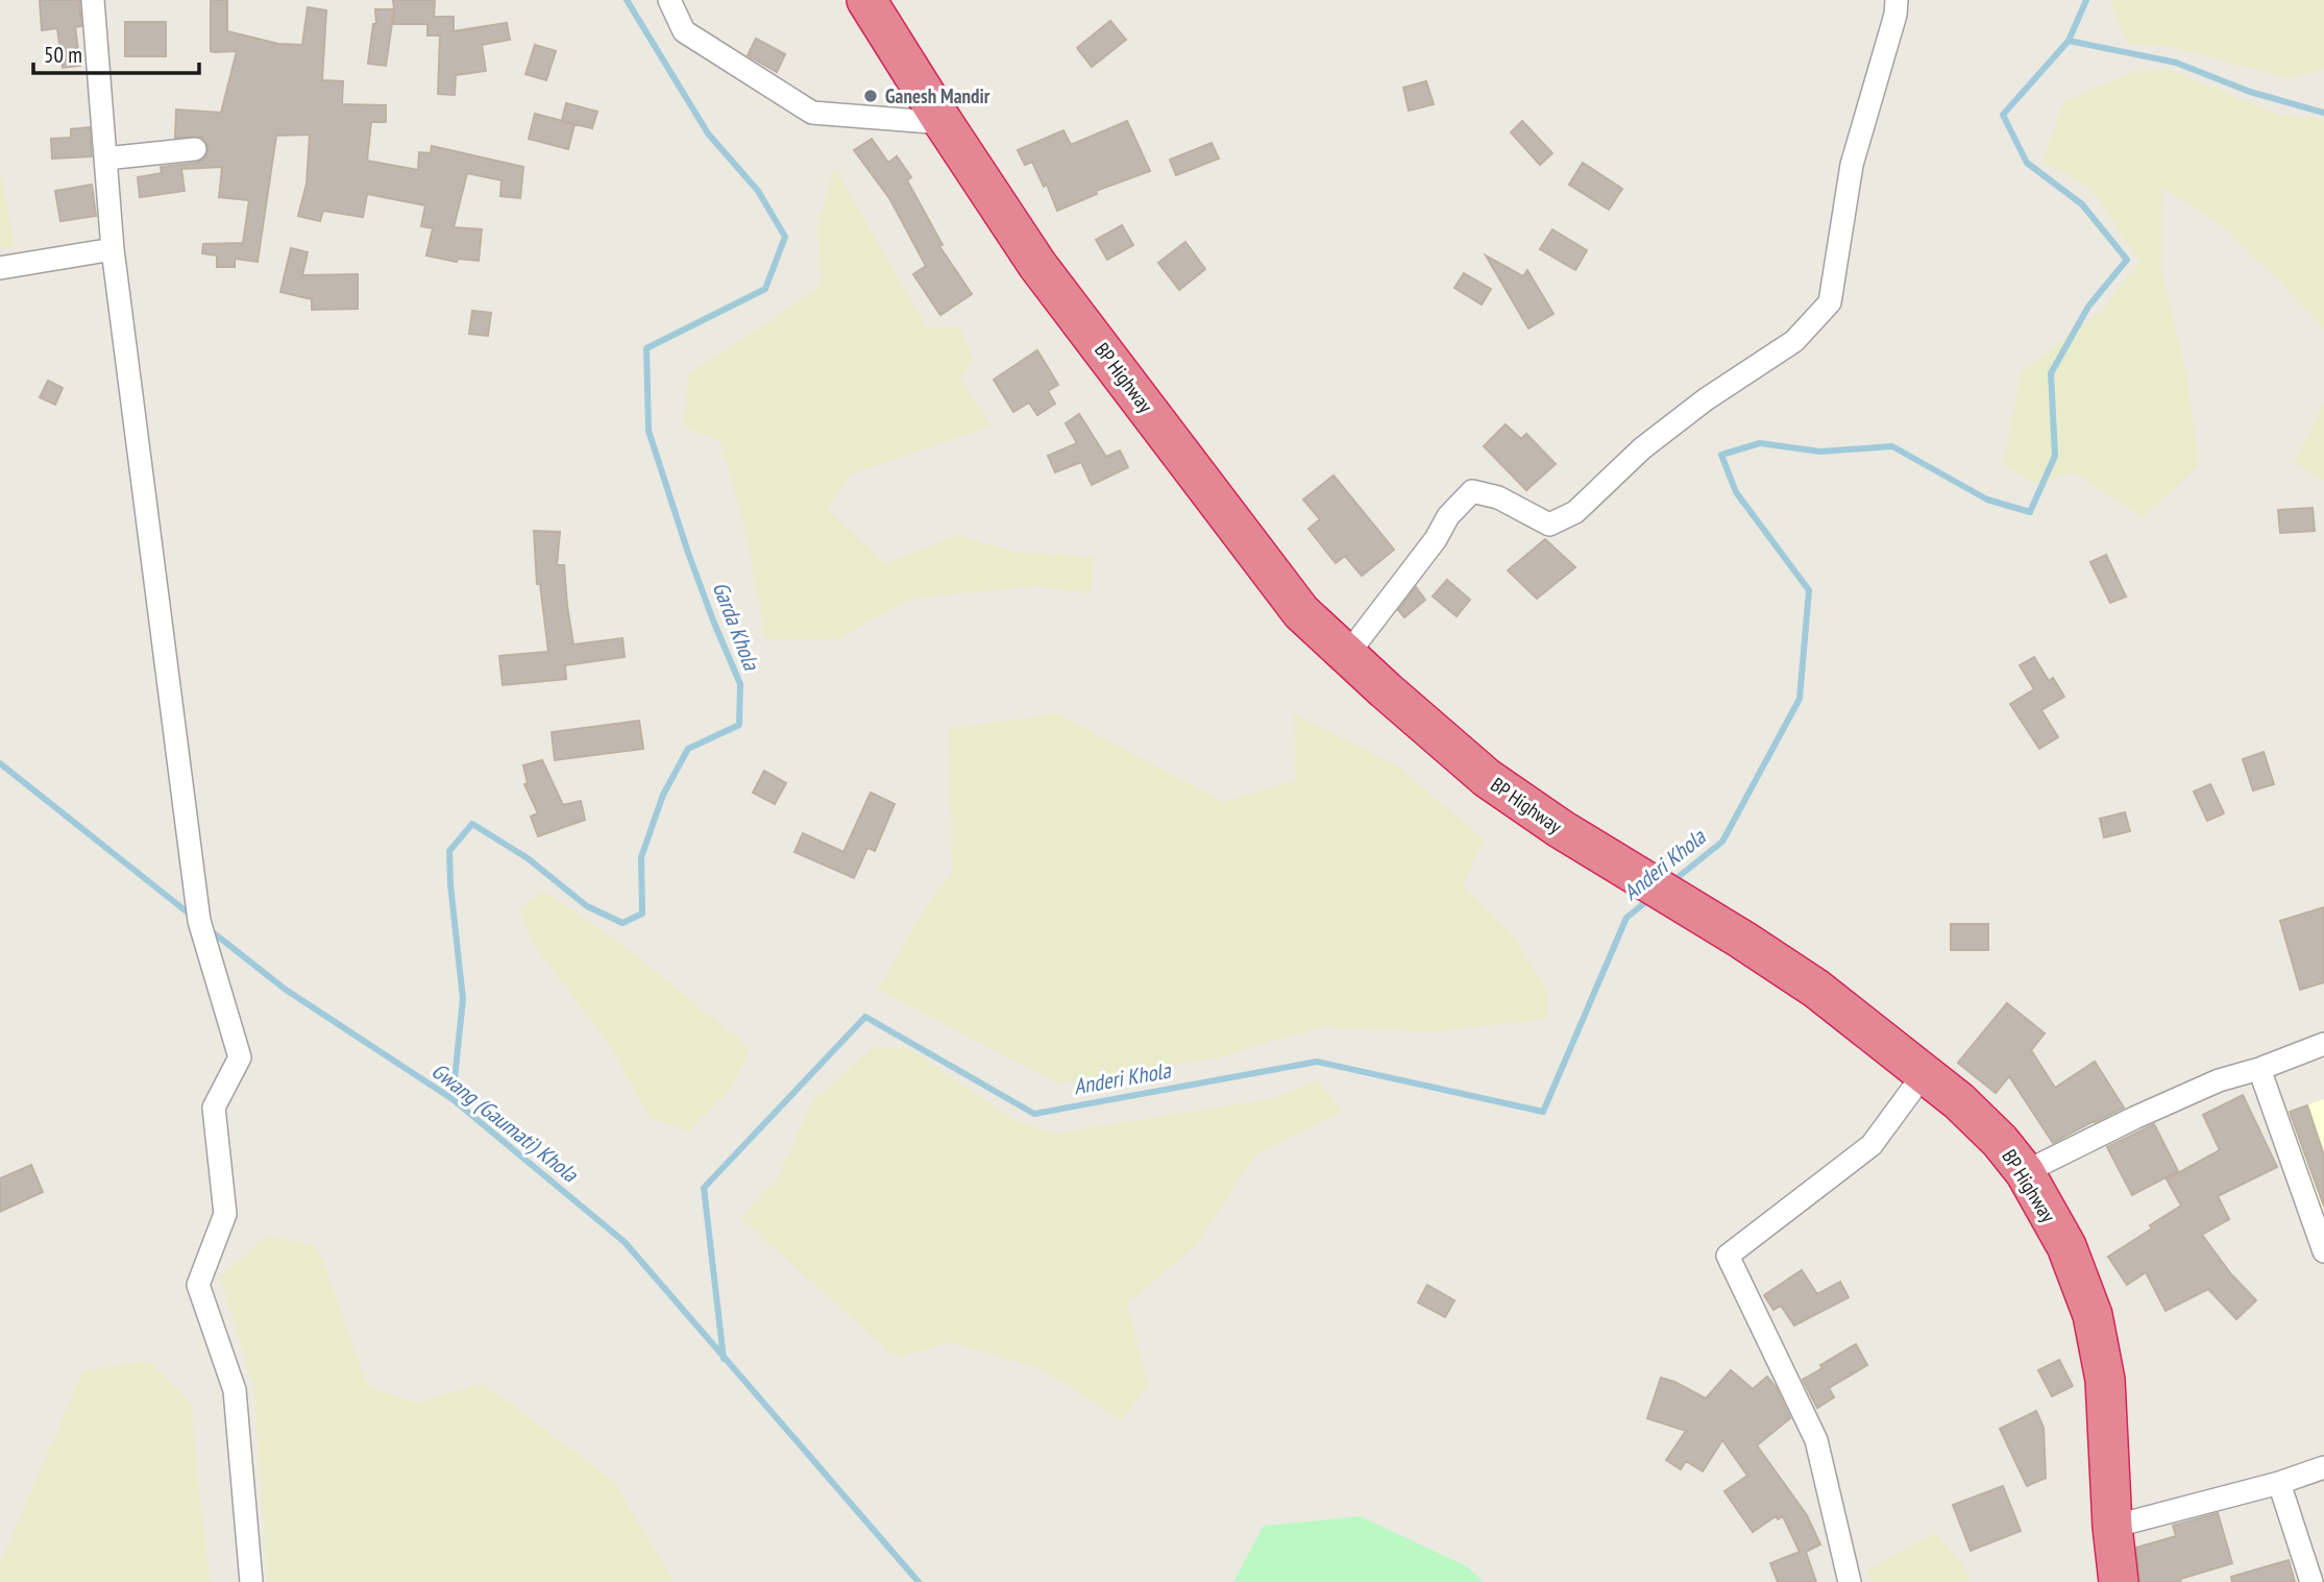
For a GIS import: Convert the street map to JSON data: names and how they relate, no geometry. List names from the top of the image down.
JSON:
{
  "streets": {
    "highway": ["BP Highway"]
  },
  "water": ["Garda Khola", "Anderi Khola", "Gwang (Gaumati) Khola"],
  "places": ["Ganesh Mandir"],
  "scale_bar": "50 m"
}
